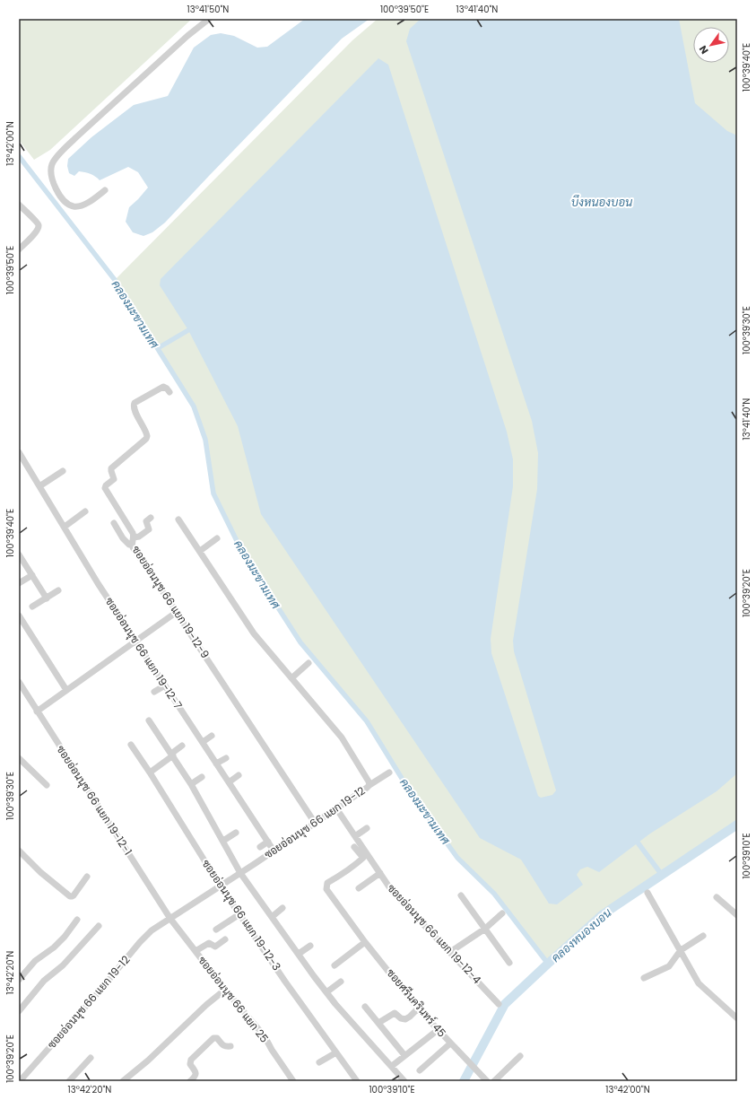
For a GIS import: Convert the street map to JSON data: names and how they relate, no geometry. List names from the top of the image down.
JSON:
{
  "streets": {
    "street": [
      "ซอยอ่อนนุช 66 แยก 19-12-9",
      "ซอยอ่อนนุช 66 แยก 19-12-7",
      "ซอยอ่อนนุช 66 แยก 19-12-1",
      "ซอยอ่อนนุช 66 แยก 19-12",
      "ซอยอ่อนนุช 66 แยก 19-12-3",
      "ซอยอ่อนนุช 66 แยก 19-12-4",
      "ซอยอ่อนนุช 66 แยก 25",
      "ซอยศรีนครินทร์ 45"
    ]
  },
  "crossings": [
    ["ซอยอ่อนนุช 66 แยก 19-12-9", "ซอยอ่อนนุช 66 แยก 19-12"],
    ["ซอยอ่อนนุช 66 แยก 19-12-7", "ซอยอ่อนนุช 66 แยก 19-12"],
    ["ซอยอ่อนนุช 66 แยก 19-12-1", "ซอยอ่อนนุช 66 แยก 19-12"],
    ["ซอยอ่อนนุช 66 แยก 19-12-1", "ซอยอ่อนนุช 66 แยก 25"],
    ["ซอยอ่อนนุช 66 แยก 19-12", "ซอยอ่อนนุช 66 แยก 19-12-3"],
    ["ซอยอ่อนนุช 66 แยก 19-12", "ซอยอ่อนนุช 66 แยก 19-12-4"],
    ["ซอยอ่อนนุช 66 แยก 19-12", "ซอยอ่อนนุช 66 แยก 25"]
  ],
  "water": ["บึงหนองบอน", "คลองมะขามเทศ", "คลองหนองบอน"],
  "north": "bottom left",
  "coordinates": [
    "13°41'50\"N",
    "100°39'50\"E",
    "13°41'40\"N",
    "100°39'40\"E",
    "13°42'00\"N",
    "100°39'30\"E",
    "100°39'20\"E",
    "100°39'10\"E",
    "13°42'20\"N"
  ]
}
